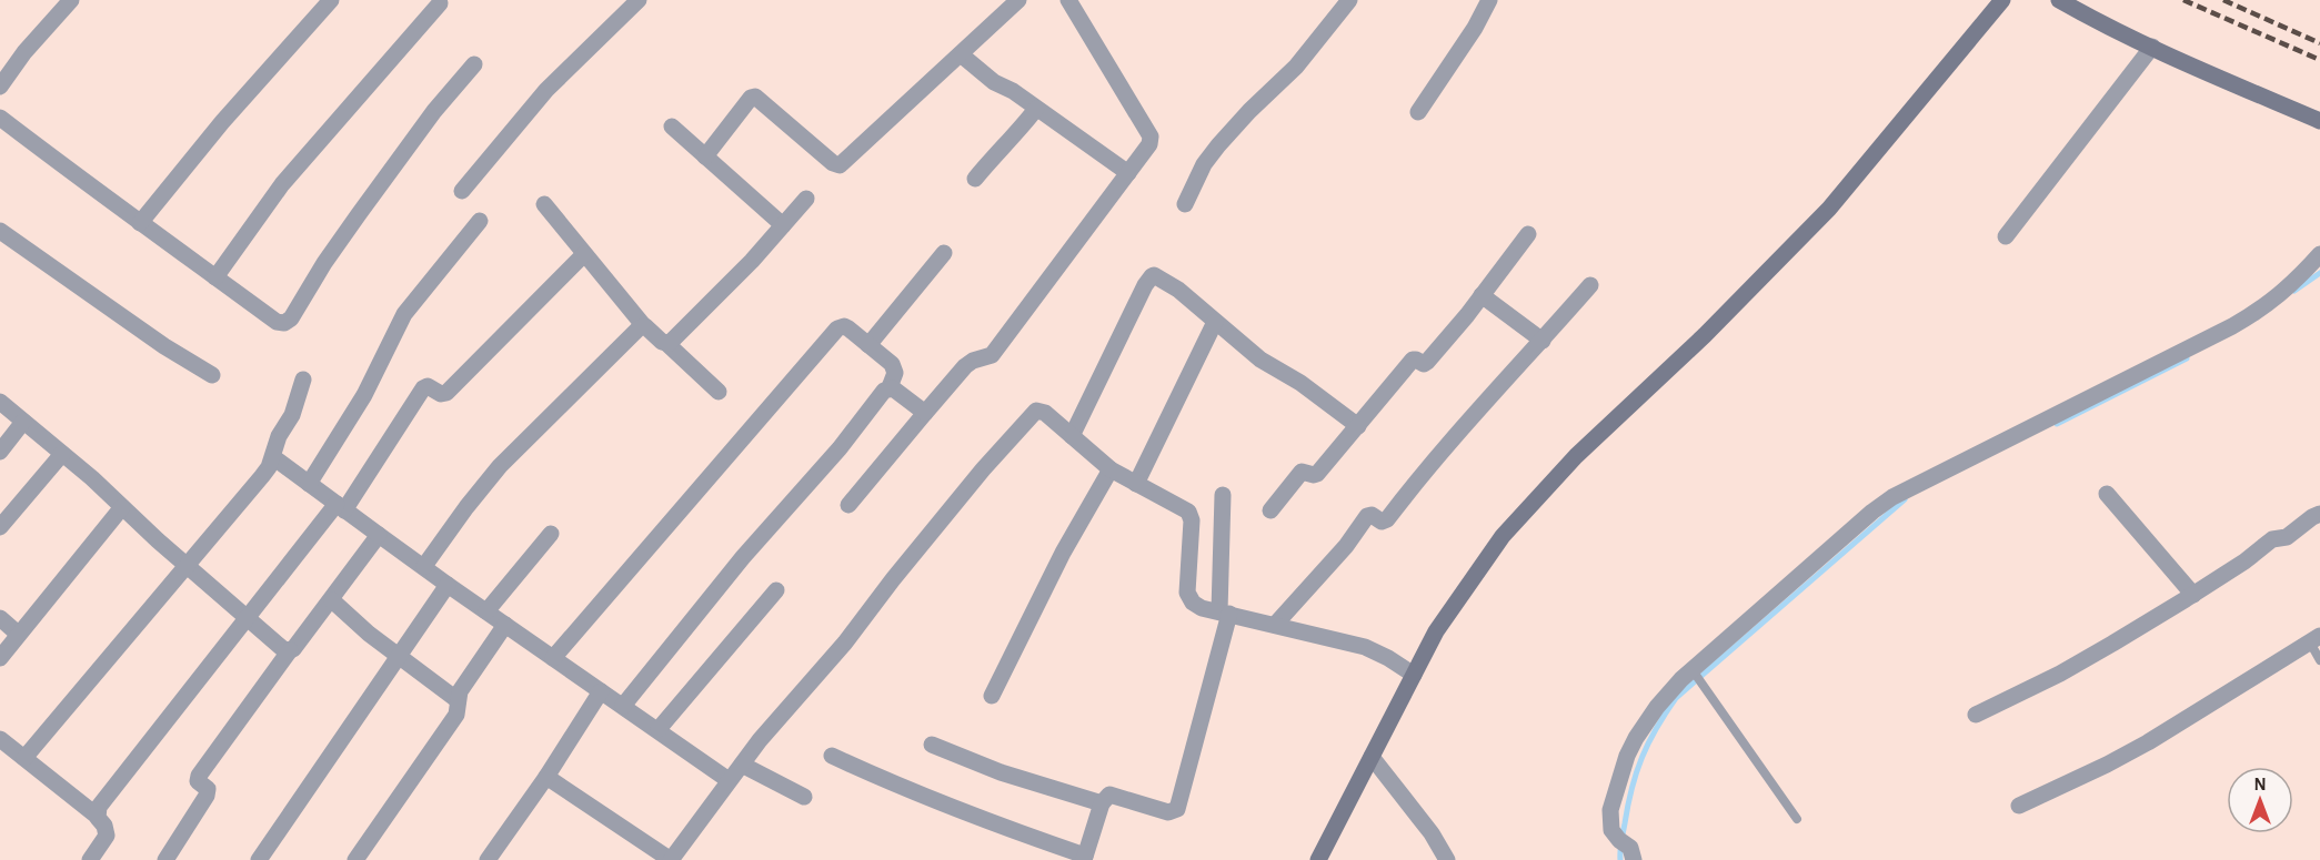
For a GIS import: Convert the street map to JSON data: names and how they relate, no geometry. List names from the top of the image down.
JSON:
{
  "north": "top"
}
